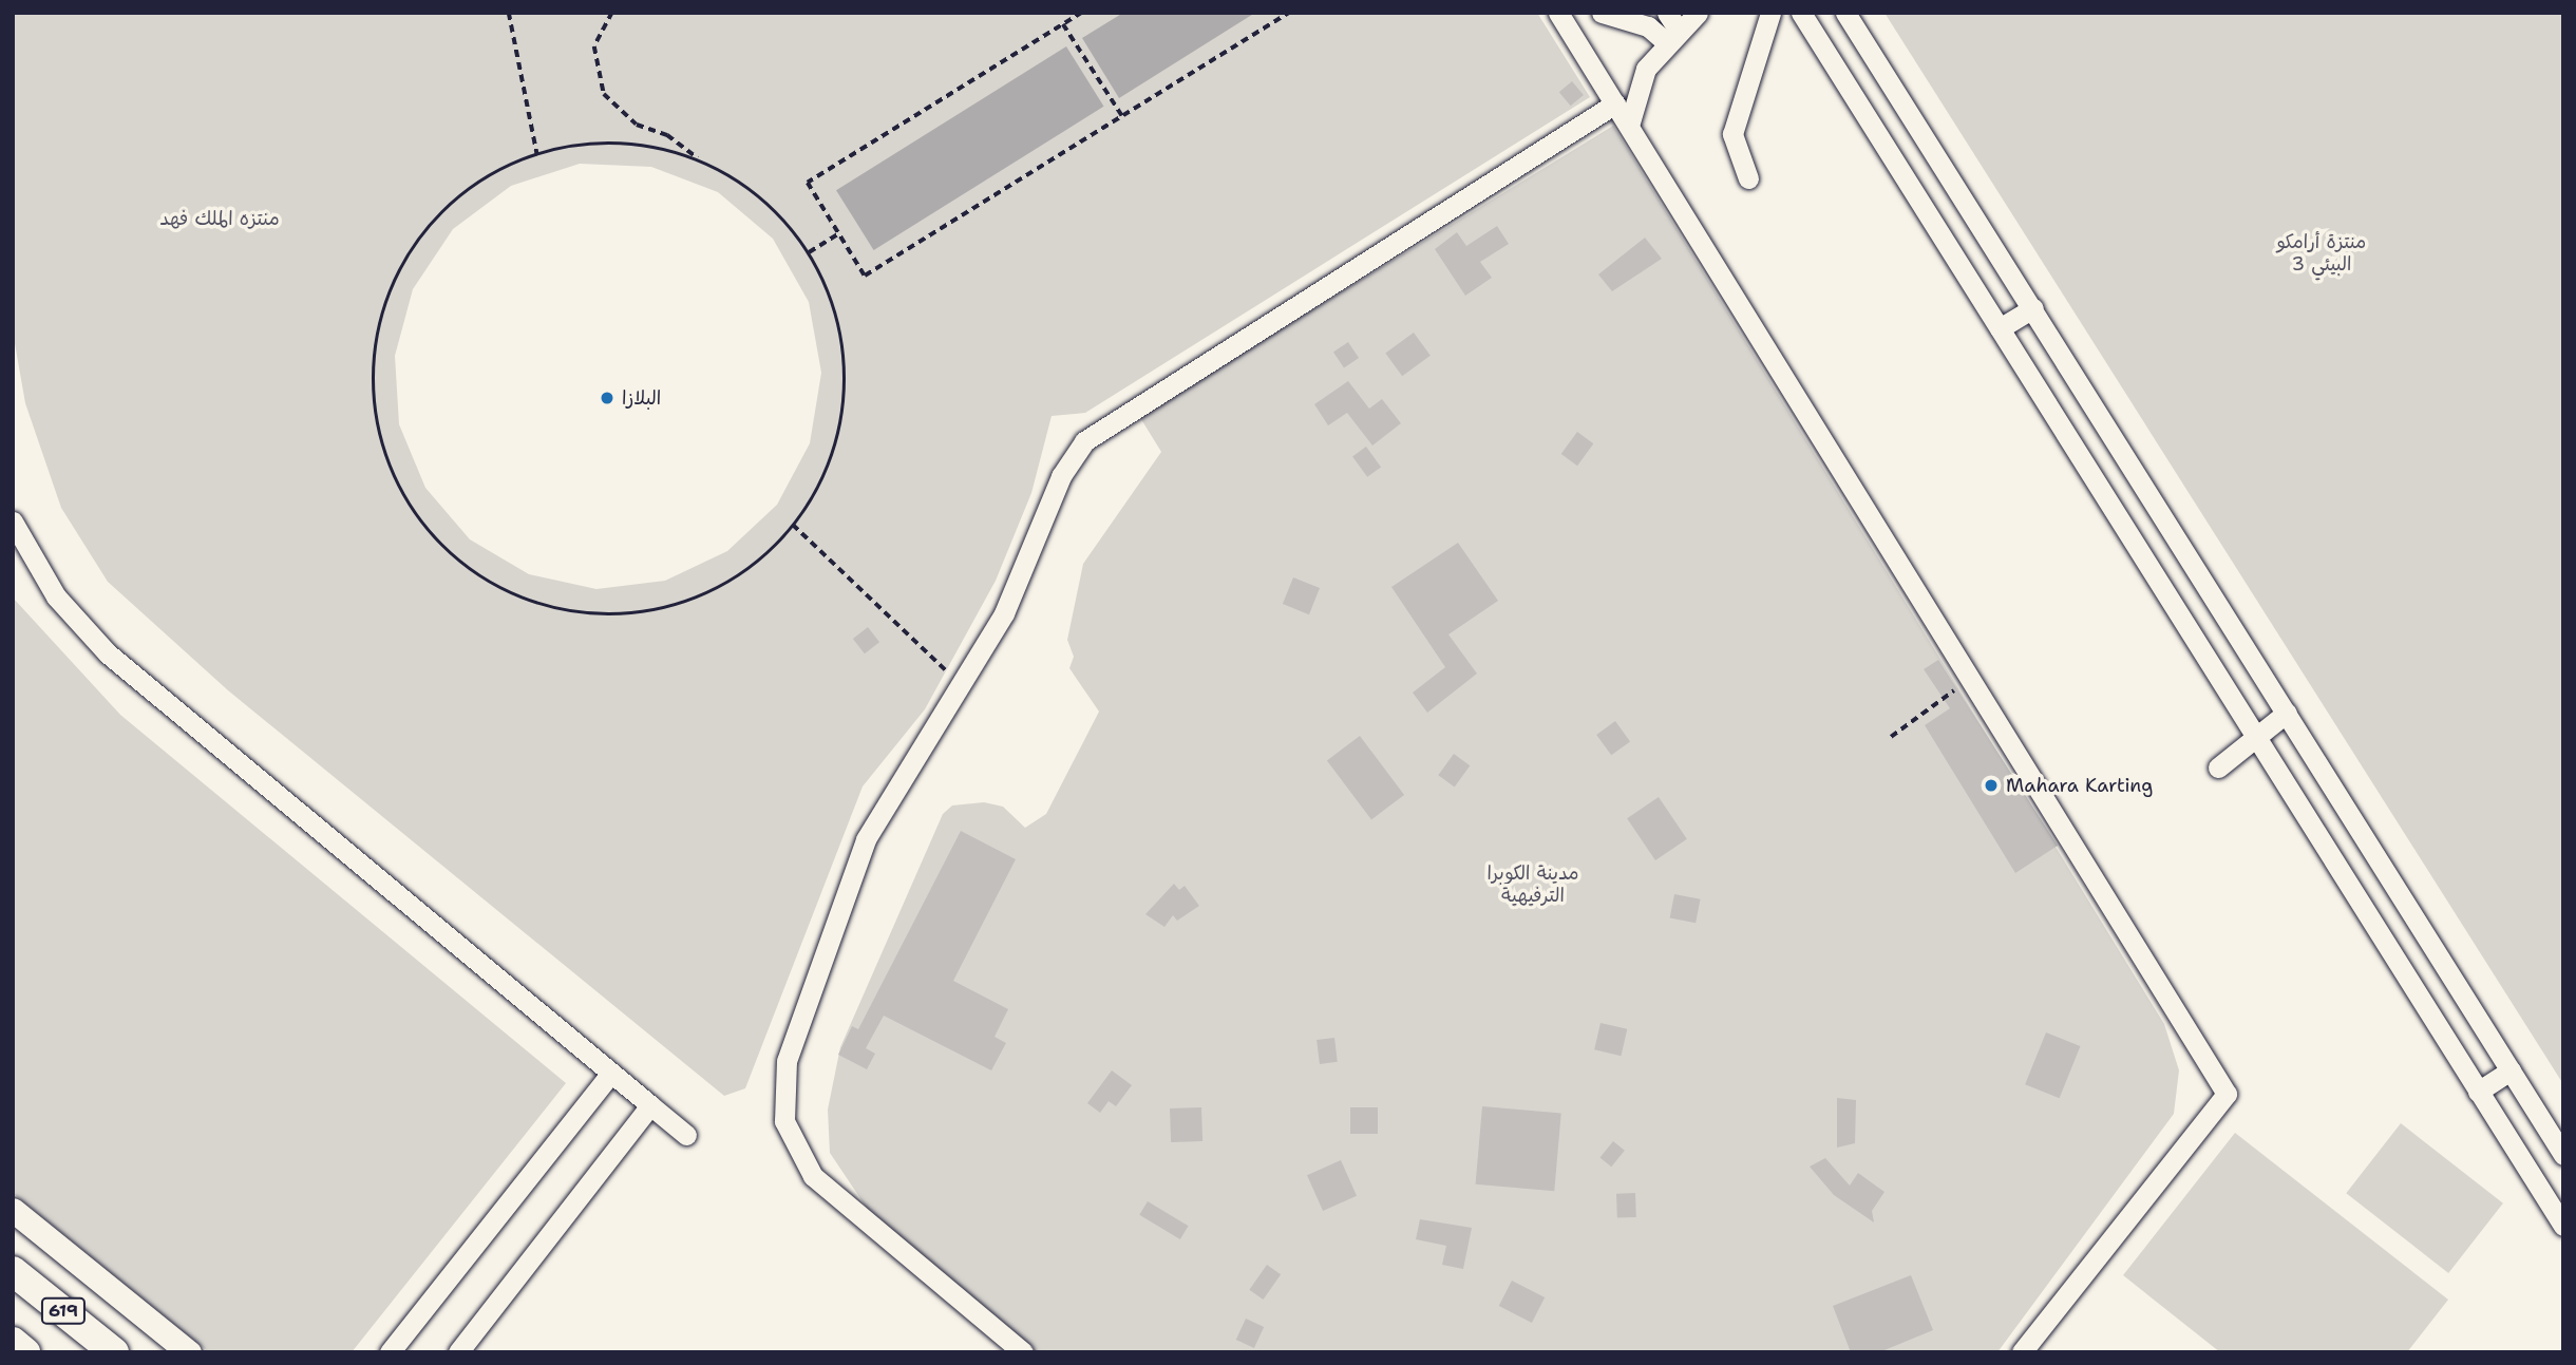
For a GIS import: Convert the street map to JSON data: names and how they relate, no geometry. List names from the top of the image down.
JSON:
{
  "streets": {
    "highway": ["619"]
  },
  "parks": ["منتزه الملك فهد", "منتزة أرامكو البيئي 3", "مدينة الكوبرا الترفيهية"],
  "places": ["البلازا", "Mahara Karting"]
}
